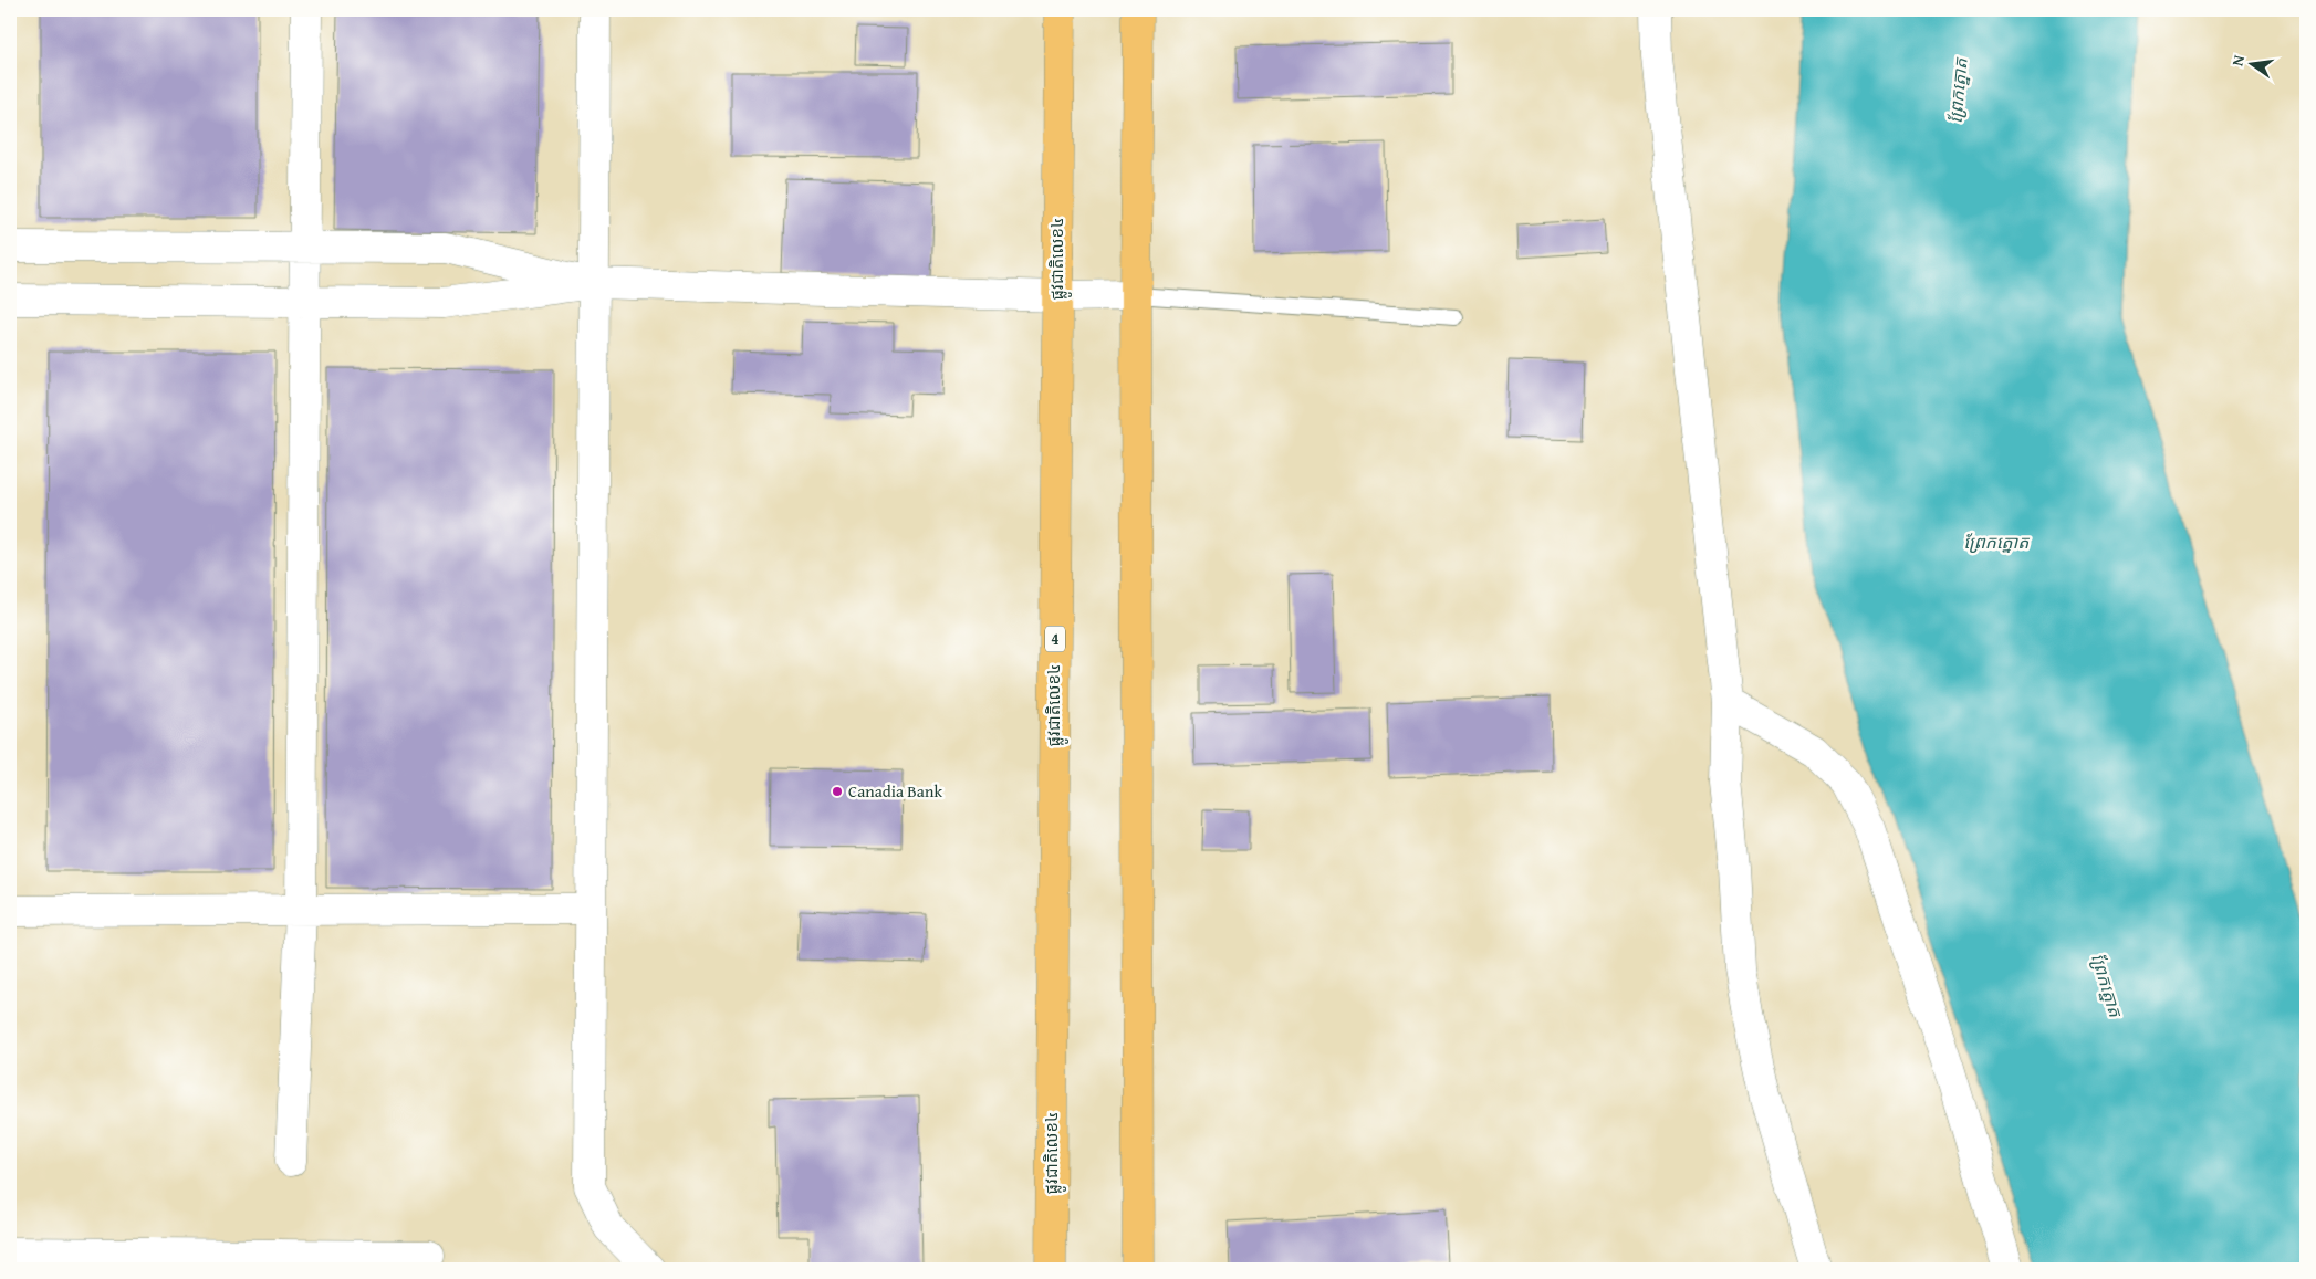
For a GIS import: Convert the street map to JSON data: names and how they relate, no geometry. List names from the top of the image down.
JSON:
{
  "streets": {
    "highway": ["ផ្លូវជាតិលេខ៤", "4"]
  },
  "water": ["ព្រែកត្នោត"],
  "places": ["Canadia Bank"],
  "north": "left"
}
